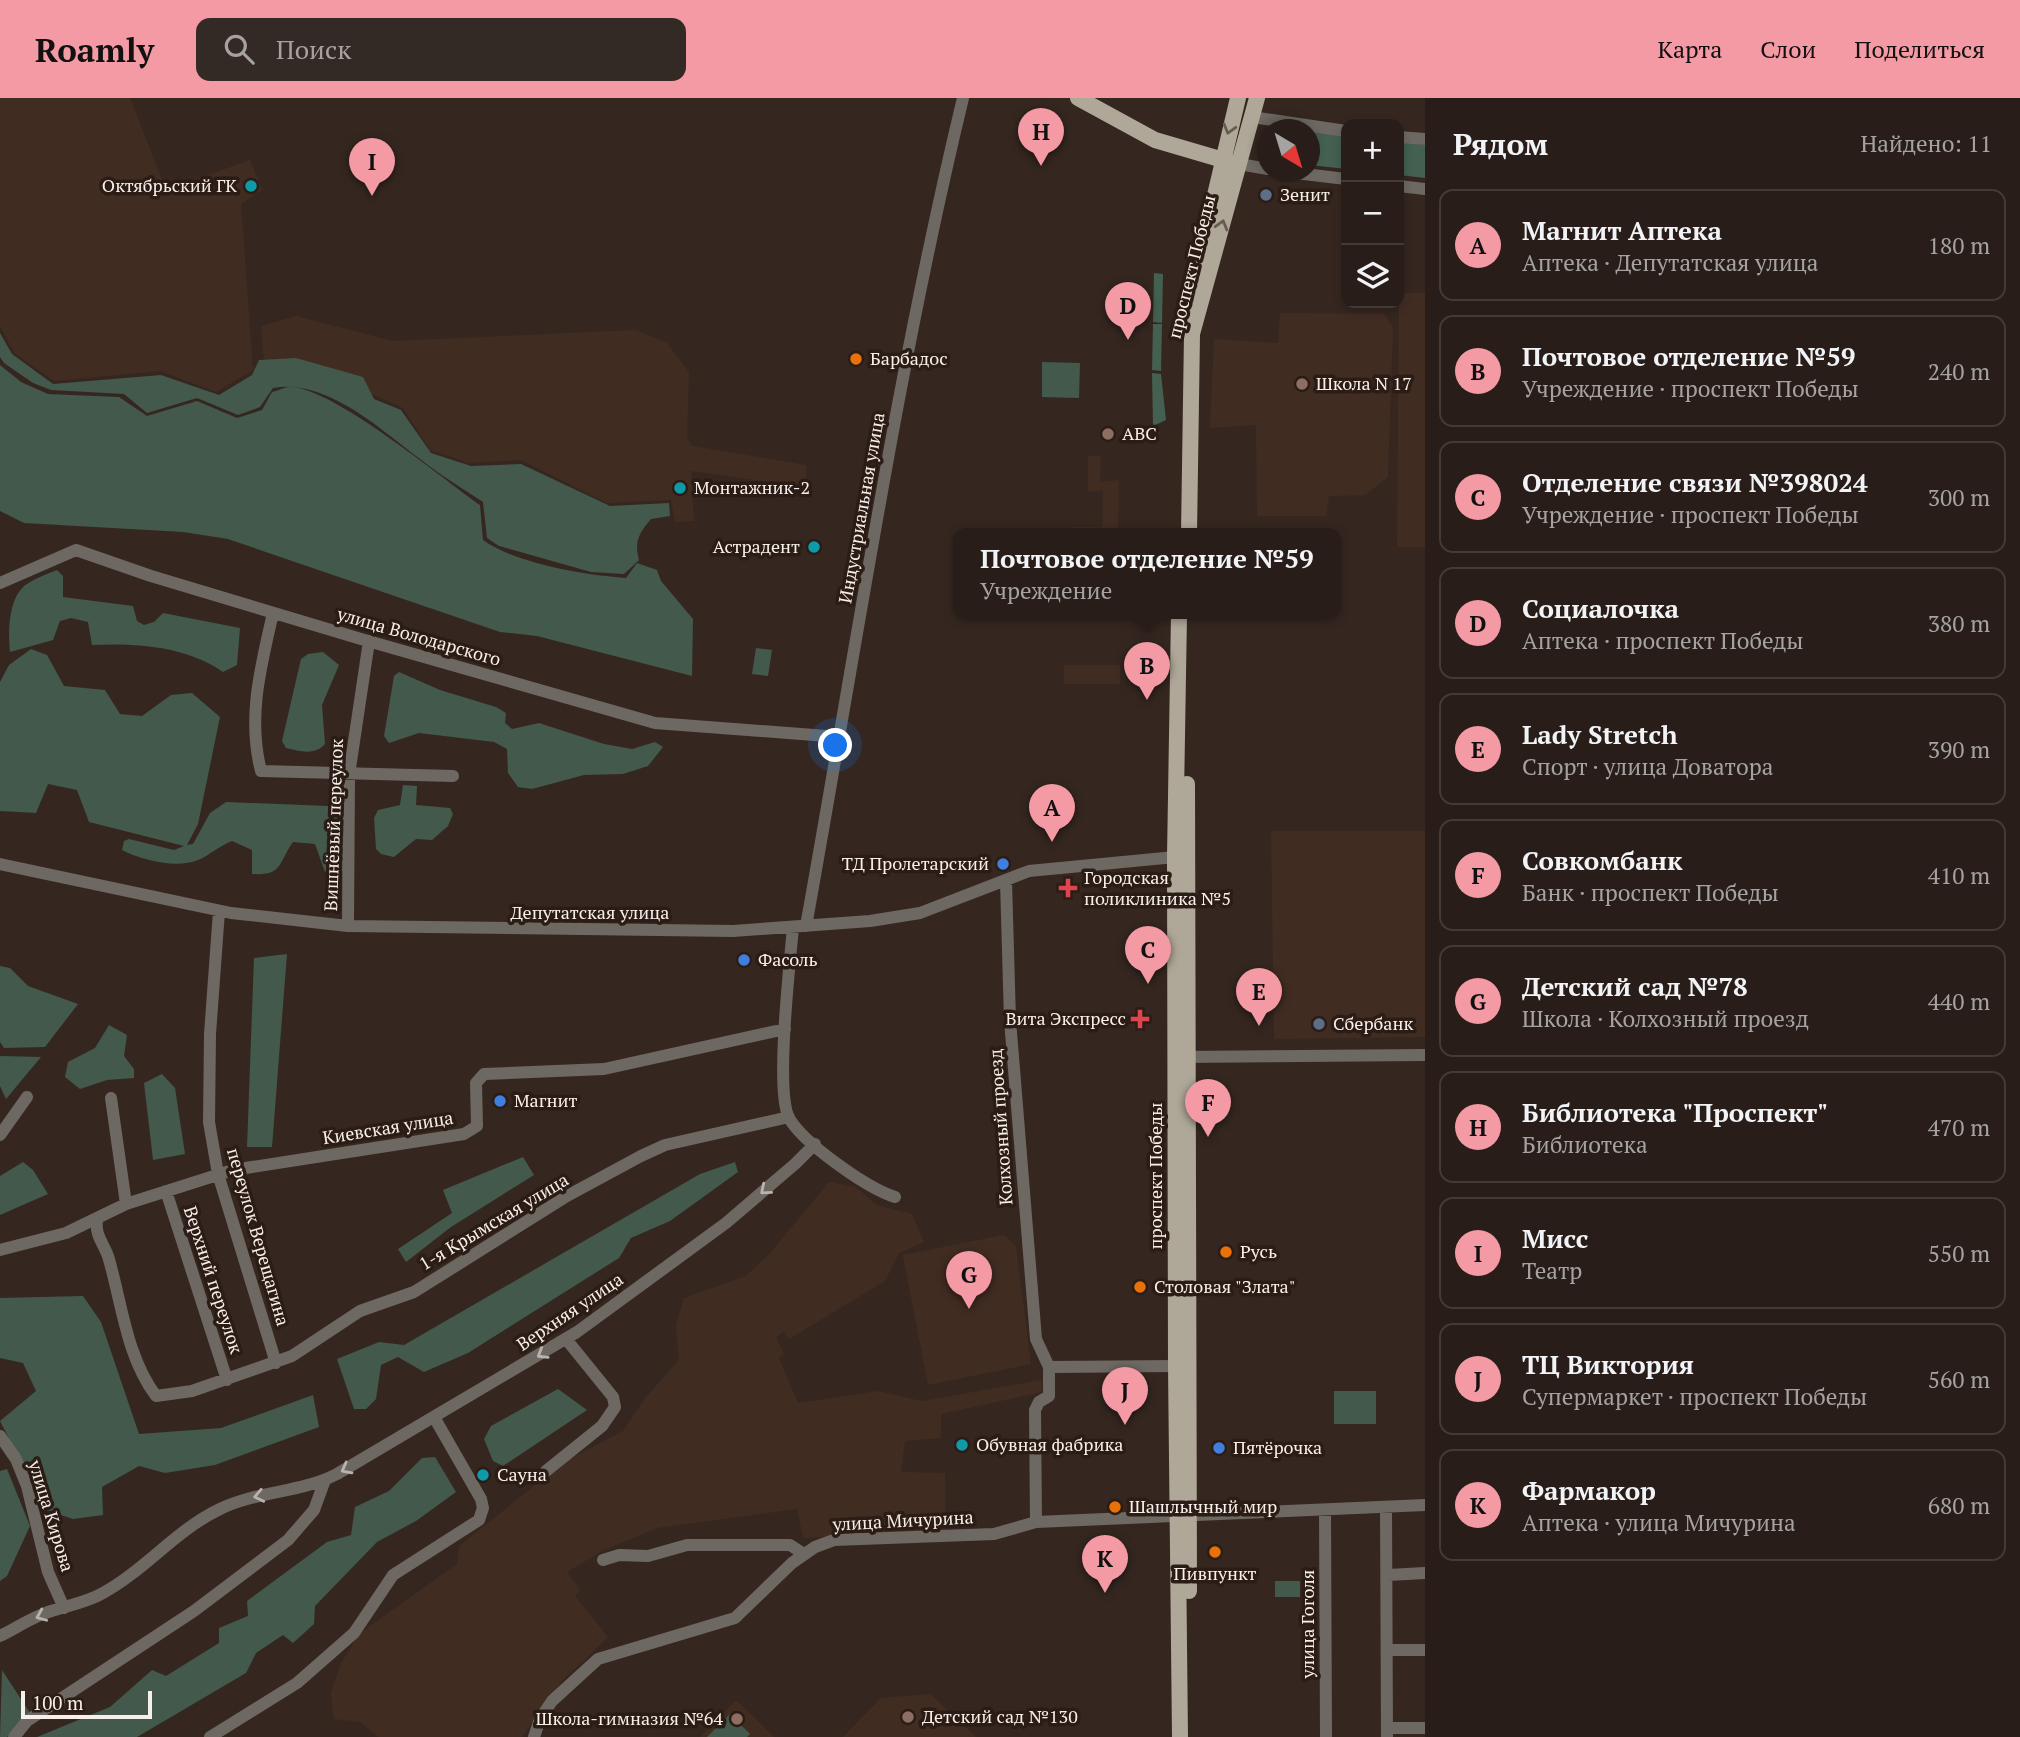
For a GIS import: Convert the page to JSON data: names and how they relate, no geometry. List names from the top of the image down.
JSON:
{
  "streets": {
    "main road": ["проспект Победы"],
    "street": [
      "Индустриальная улица",
      "улица Володарского",
      "Вишнёвый переулок",
      "Депутатская улица",
      "Колхозный проезд",
      "Киевская улица",
      "1-я Крымская улица",
      "переулок Верещагина",
      "Верхний переулок",
      "Верхняя улица",
      "улица Кирова",
      "улица Мичурина",
      "улица Гоголя"
    ]
  },
  "crossings": [
    ["проспект Победы", "Депутатская улица"],
    ["проспект Победы", "улица Мичурина"],
    ["Индустриальная улица", "улица Володарского"],
    ["Индустриальная улица", "Депутатская улица"],
    ["Индустриальная улица", "Киевская улица"],
    ["Индустриальная улица", "1-я Крымская улица"],
    ["улица Володарского", "Вишнёвый переулок"],
    ["Вишнёвый переулок", "Депутатская улица"],
    ["Депутатская улица", "Колхозный проезд"],
    ["Депутатская улица", "переулок Верещагина"],
    ["Киевская улица", "1-я Крымская улица"],
    ["Киевская улица", "переулок Верещагина"],
    ["Киевская улица", "Верхний переулок"],
    ["1-я Крымская улица", "переулок Верещагина"],
    ["1-я Крымская улица", "Верхний переулок"],
    ["Верхняя улица", "улица Кирова"],
    ["улица Мичурина", "улица Гоголя"]
  ],
  "places": {
    "other": [
      "Октябрьский ГК",
      "Зенит",
      "Барбадос",
      "Школа N 17",
      "АВС",
      "Монтажник-2",
      "Астрадент",
      "ТД Пролетарский",
      "Фасоль",
      "Сбербанк",
      "Магнит",
      "Русь",
      "Столовая \"Злата\"",
      "Обувная фабрика",
      "Пятёрочка",
      "Сауна",
      "Шашлычный мир",
      "Пивпункт",
      "Детский сад №130",
      "Школа-гимназия №64"
    ],
    "health": ["Городская поликлиника №5", "Вита Экспресс"]
  },
  "scale_bar": "100 m",
  "north": "bottom right",
  "page": {
    "header": "Roamly",
    "search": "Поиск",
    "nav": ["Карта", "Слои", "Поделиться"],
    "heading": ["Рядом", "Найдено: 11"],
    "pins": [
      "H",
      "I",
      "D",
      "B",
      "A",
      "C",
      "E",
      "F",
      "G",
      "J",
      "K"
    ],
    "map_buttons": ["+", "−"],
    "list": [
      {
        "mark": "A",
        "name": "Магнит Аптека",
        "note": "Аптека · Депутатская улица",
        "value": "180 m"
      },
      {
        "mark": "B",
        "name": "Почтовое отделение №59",
        "note": "Учреждение · проспект Победы",
        "value": "240 m"
      },
      {
        "mark": "C",
        "name": "Отделение связи №398024",
        "note": "Учреждение · проспект Победы",
        "value": "300 m"
      },
      {
        "mark": "D",
        "name": "Социалочка",
        "note": "Аптека · проспект Победы",
        "value": "380 m"
      },
      {
        "mark": "E",
        "name": "Lady Stretch",
        "note": "Спорт · улица Доватора",
        "value": "390 m"
      },
      {
        "mark": "F",
        "name": "Совкомбанк",
        "note": "Банк · проспект Победы",
        "value": "410 m"
      },
      {
        "mark": "G",
        "name": "Детский сад №78",
        "note": "Школа · Колхозный проезд",
        "value": "440 m"
      },
      {
        "mark": "H",
        "name": "Библиотека \"Проспект\"",
        "note": "Библиотека",
        "value": "470 m"
      },
      {
        "mark": "I",
        "name": "Мисс",
        "note": "Театр",
        "value": "550 m"
      },
      {
        "mark": "J",
        "name": "ТЦ Виктория",
        "note": "Супермаркет · проспект Победы",
        "value": "560 m"
      },
      {
        "mark": "K",
        "name": "Фармакор",
        "note": "Аптека · улица Мичурина",
        "value": "680 m"
      }
    ],
    "popup": ["Почтовое отделение №59", "Учреждение"],
    "scale": "100 m"
  }
}
